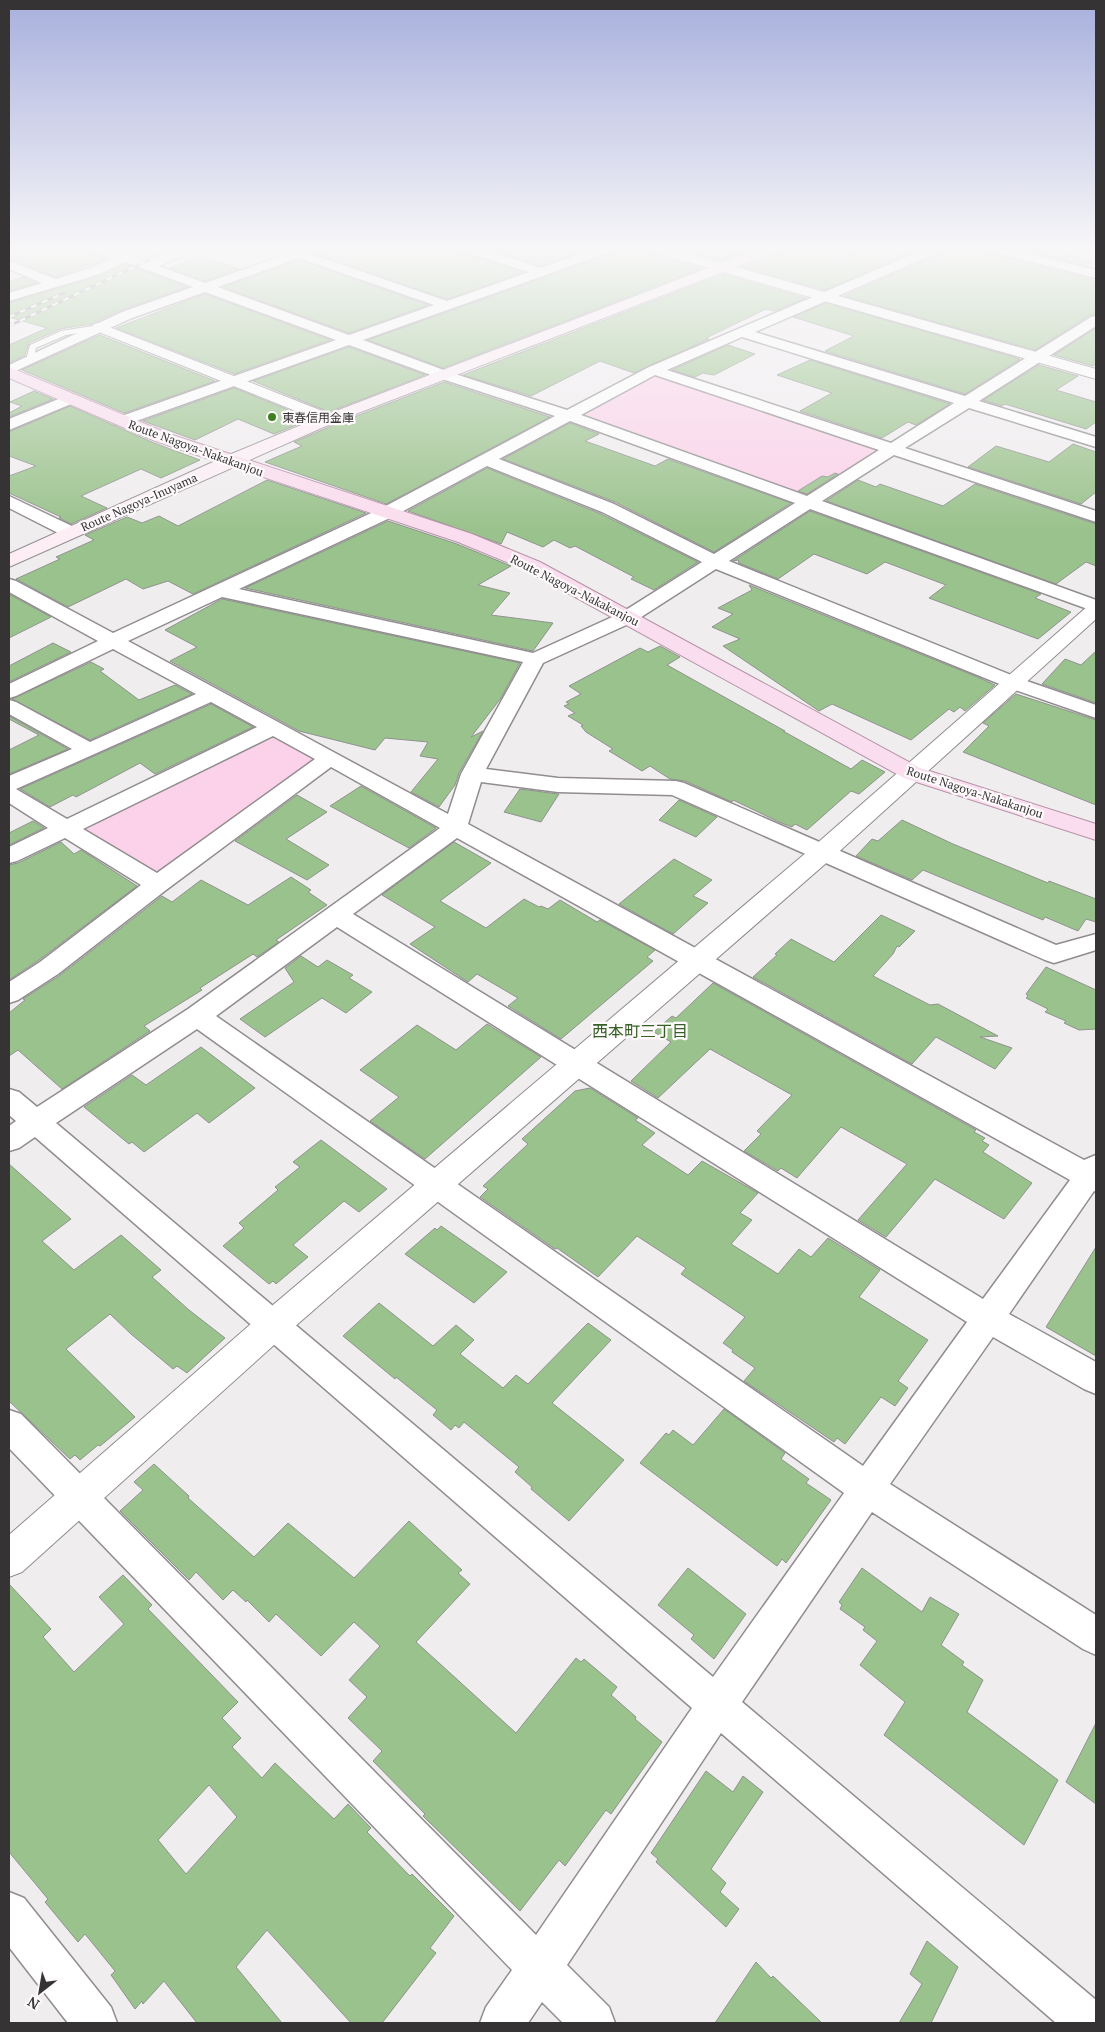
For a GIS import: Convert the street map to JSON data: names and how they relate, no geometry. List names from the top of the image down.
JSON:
{
  "streets": {
    "main road": ["Route Nagoya-Nakakanjou", "Route Nagoya-Inuyama"]
  },
  "crossings": [
    ["Route Nagoya-Nakakanjou", "Route Nagoya-Inuyama"]
  ],
  "districts": ["西本町三丁目"],
  "places": ["東春信用金庫"],
  "north": "bottom left"
}
